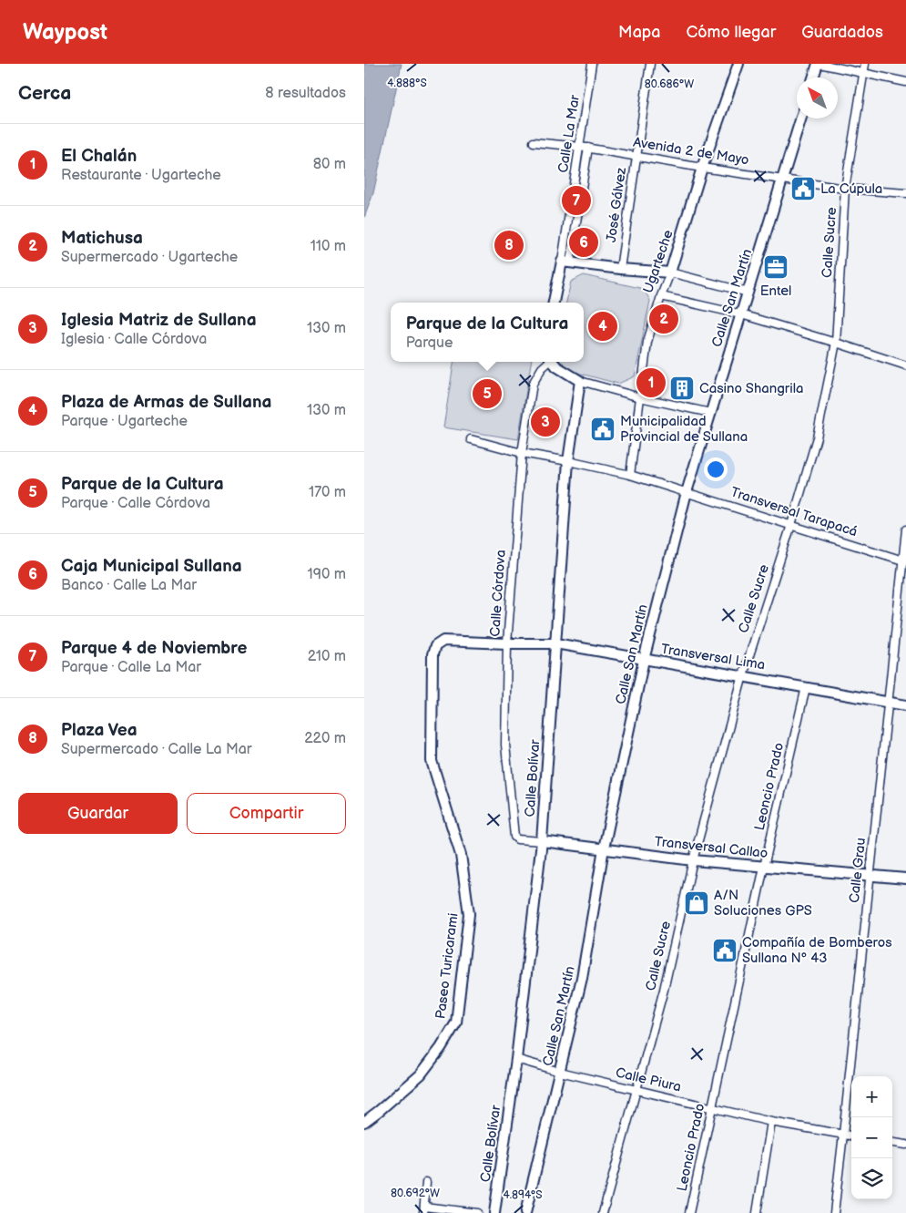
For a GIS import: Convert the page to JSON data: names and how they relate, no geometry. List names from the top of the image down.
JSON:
{
  "streets": {
    "street": [
      "Calle La Mar",
      "Avenida 2 de Mayo",
      "José Gálvez",
      "Calle Sucre",
      "Ugarteche",
      "Calle San Martín",
      "Transversal Tarapacá",
      "Calle Córdova",
      "Transversal Lima",
      "Calle Bolívar",
      "Leoncio Prado",
      "Transversal Callao",
      "Calle Grau",
      "Paseo Turicarami",
      "Calle Piura"
    ]
  },
  "crossings": [
    ["Calle La Mar", "Avenida 2 de Mayo"],
    ["Avenida 2 de Mayo", "José Gálvez"],
    ["Avenida 2 de Mayo", "Calle Sucre"],
    ["Avenida 2 de Mayo", "Ugarteche"],
    ["Avenida 2 de Mayo", "Calle San Martín"],
    ["Calle Sucre", "Transversal Tarapacá"],
    ["Calle Sucre", "Transversal Lima"],
    ["Calle Sucre", "Transversal Callao"],
    ["Calle Sucre", "Calle Piura"],
    ["Ugarteche", "Transversal Tarapacá"],
    ["Calle San Martín", "Transversal Tarapacá"],
    ["Calle San Martín", "Transversal Lima"],
    ["Calle San Martín", "Transversal Callao"],
    ["Calle San Martín", "Calle Piura"],
    ["Transversal Tarapacá", "Calle Córdova"],
    ["Transversal Tarapacá", "Calle Bolívar"],
    ["Transversal Tarapacá", "Calle Grau"],
    ["Calle Córdova", "Transversal Lima"],
    ["Calle Córdova", "Transversal Callao"],
    ["Transversal Lima", "Calle Bolívar"],
    ["Transversal Lima", "Leoncio Prado"],
    ["Transversal Lima", "Calle Grau"],
    ["Transversal Lima", "Paseo Turicarami"],
    ["Calle Bolívar", "Transversal Callao"],
    ["Calle Bolívar", "Calle Piura"],
    ["Leoncio Prado", "Transversal Callao"],
    ["Leoncio Prado", "Calle Piura"],
    ["Transversal Callao", "Calle Grau"],
    ["Calle Grau", "Calle Piura"]
  ],
  "places": {
    "public building": ["La Cúpula", "Municipalidad Provincial de Sullana", "Compañía de Bomberos Sullana Nº 43"],
    "office": ["Entel"],
    "building": ["Casino Shangrila"],
    "shop": ["A/N Soluciones GPS"]
  },
  "north": "top left",
  "page": {
    "header": "Waypost",
    "nav": ["Mapa", "Cómo llegar", "Guardados"],
    "heading": ["Cerca", "8 resultados"],
    "list": [
      {
        "mark": "1",
        "name": "El Chalán",
        "note": "Restaurante · Ugarteche",
        "value": "80 m"
      },
      {
        "mark": "2",
        "name": "Matichusa",
        "note": "Supermercado · Ugarteche",
        "value": "110 m"
      },
      {
        "mark": "3",
        "name": "Iglesia Matriz de Sullana",
        "note": "Iglesia · Calle Córdova",
        "value": "130 m"
      },
      {
        "mark": "4",
        "name": "Plaza de Armas de Sullana",
        "note": "Parque · Ugarteche",
        "value": "130 m"
      },
      {
        "mark": "5",
        "name": "Parque de la Cultura",
        "note": "Parque · Calle Córdova",
        "value": "170 m"
      },
      {
        "mark": "6",
        "name": "Caja Municipal Sullana",
        "note": "Banco · Calle La Mar",
        "value": "190 m"
      },
      {
        "mark": "7",
        "name": "Parque 4 de Noviembre",
        "note": "Parque · Calle La Mar",
        "value": "210 m"
      },
      {
        "mark": "8",
        "name": "Plaza Vea",
        "note": "Supermercado · Calle La Mar",
        "value": "220 m"
      }
    ],
    "pins": [
      "7",
      "6",
      "8",
      "2",
      "4",
      "1",
      "5",
      "3"
    ],
    "popup": ["Parque de la Cultura", "Parque"],
    "buttons": ["Guardar", "Compartir"],
    "map_buttons": ["+", "−"]
  },
  "coordinates": [
    "4.888°S",
    "80.686°W",
    "80.692°W",
    "4.894°S"
  ]
}
